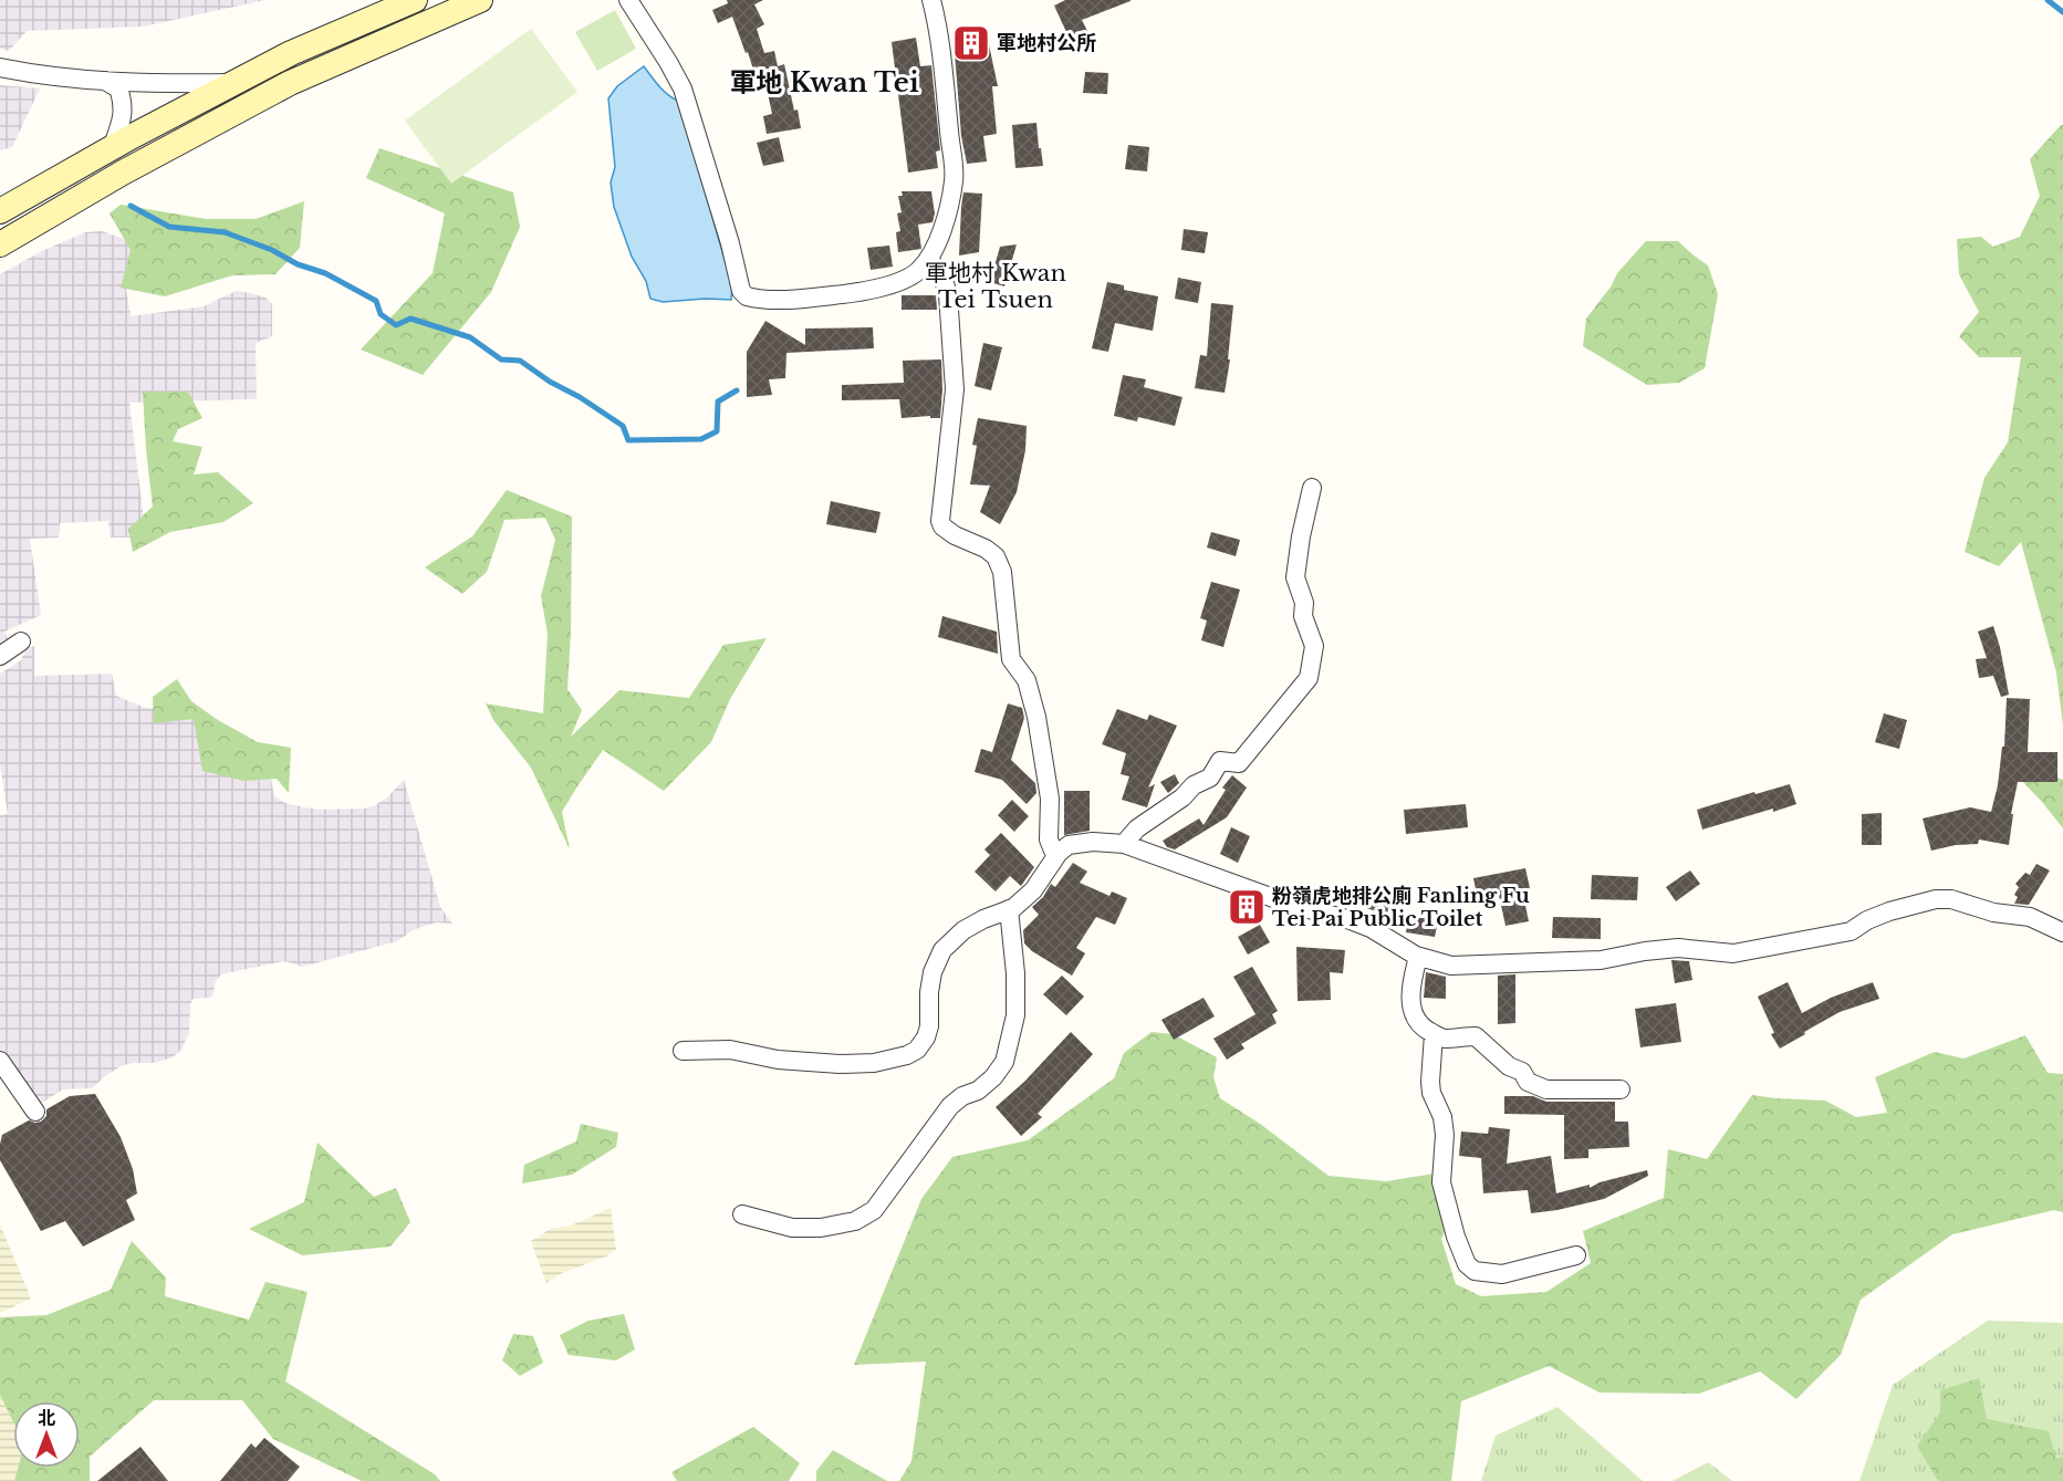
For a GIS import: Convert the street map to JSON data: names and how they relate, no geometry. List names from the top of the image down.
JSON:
{
  "districts": ["軍地 Kwan Tei", "軍地村 Kwan Tei Tsuen"],
  "places": {
    "building": ["軍地村公所", "粉嶺虎地排公廁 Fanling Fu Tei Pai Public Toilet"]
  },
  "north": "top"
}
